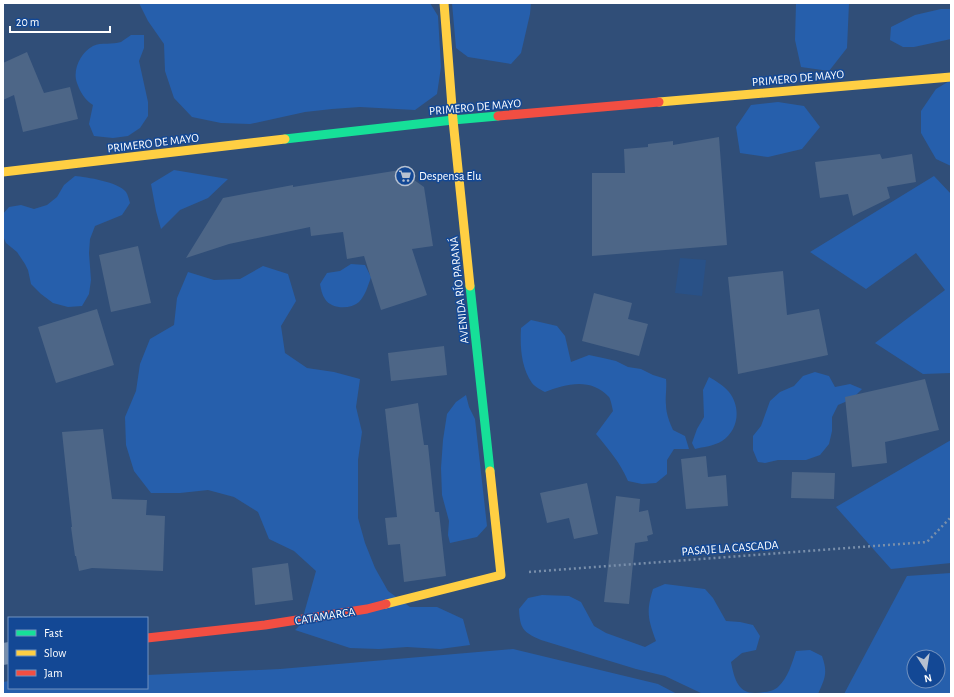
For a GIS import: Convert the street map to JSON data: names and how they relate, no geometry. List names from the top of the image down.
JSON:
{
  "streets": {
    "street": ["PRIMERO DE MAYO", "AVENIDA RÍO PARANÁ", "CATAMARCA"],
    "path": ["PASAJE LA CASCADA"]
  },
  "crossings": [
    ["PRIMERO DE MAYO", "AVENIDA RÍO PARANÁ"],
    ["AVENIDA RÍO PARANÁ", "PASAJE LA CASCADA"],
    ["AVENIDA RÍO PARANÁ", "CATAMARCA"],
    ["PASAJE LA CASCADA", "CATAMARCA"]
  ],
  "places": {
    "supermarket": ["Despensa Elu"]
  },
  "legend": ["Fast", "Slow", "Jam"],
  "scale_bar": "20 m",
  "north": "bottom"
}
